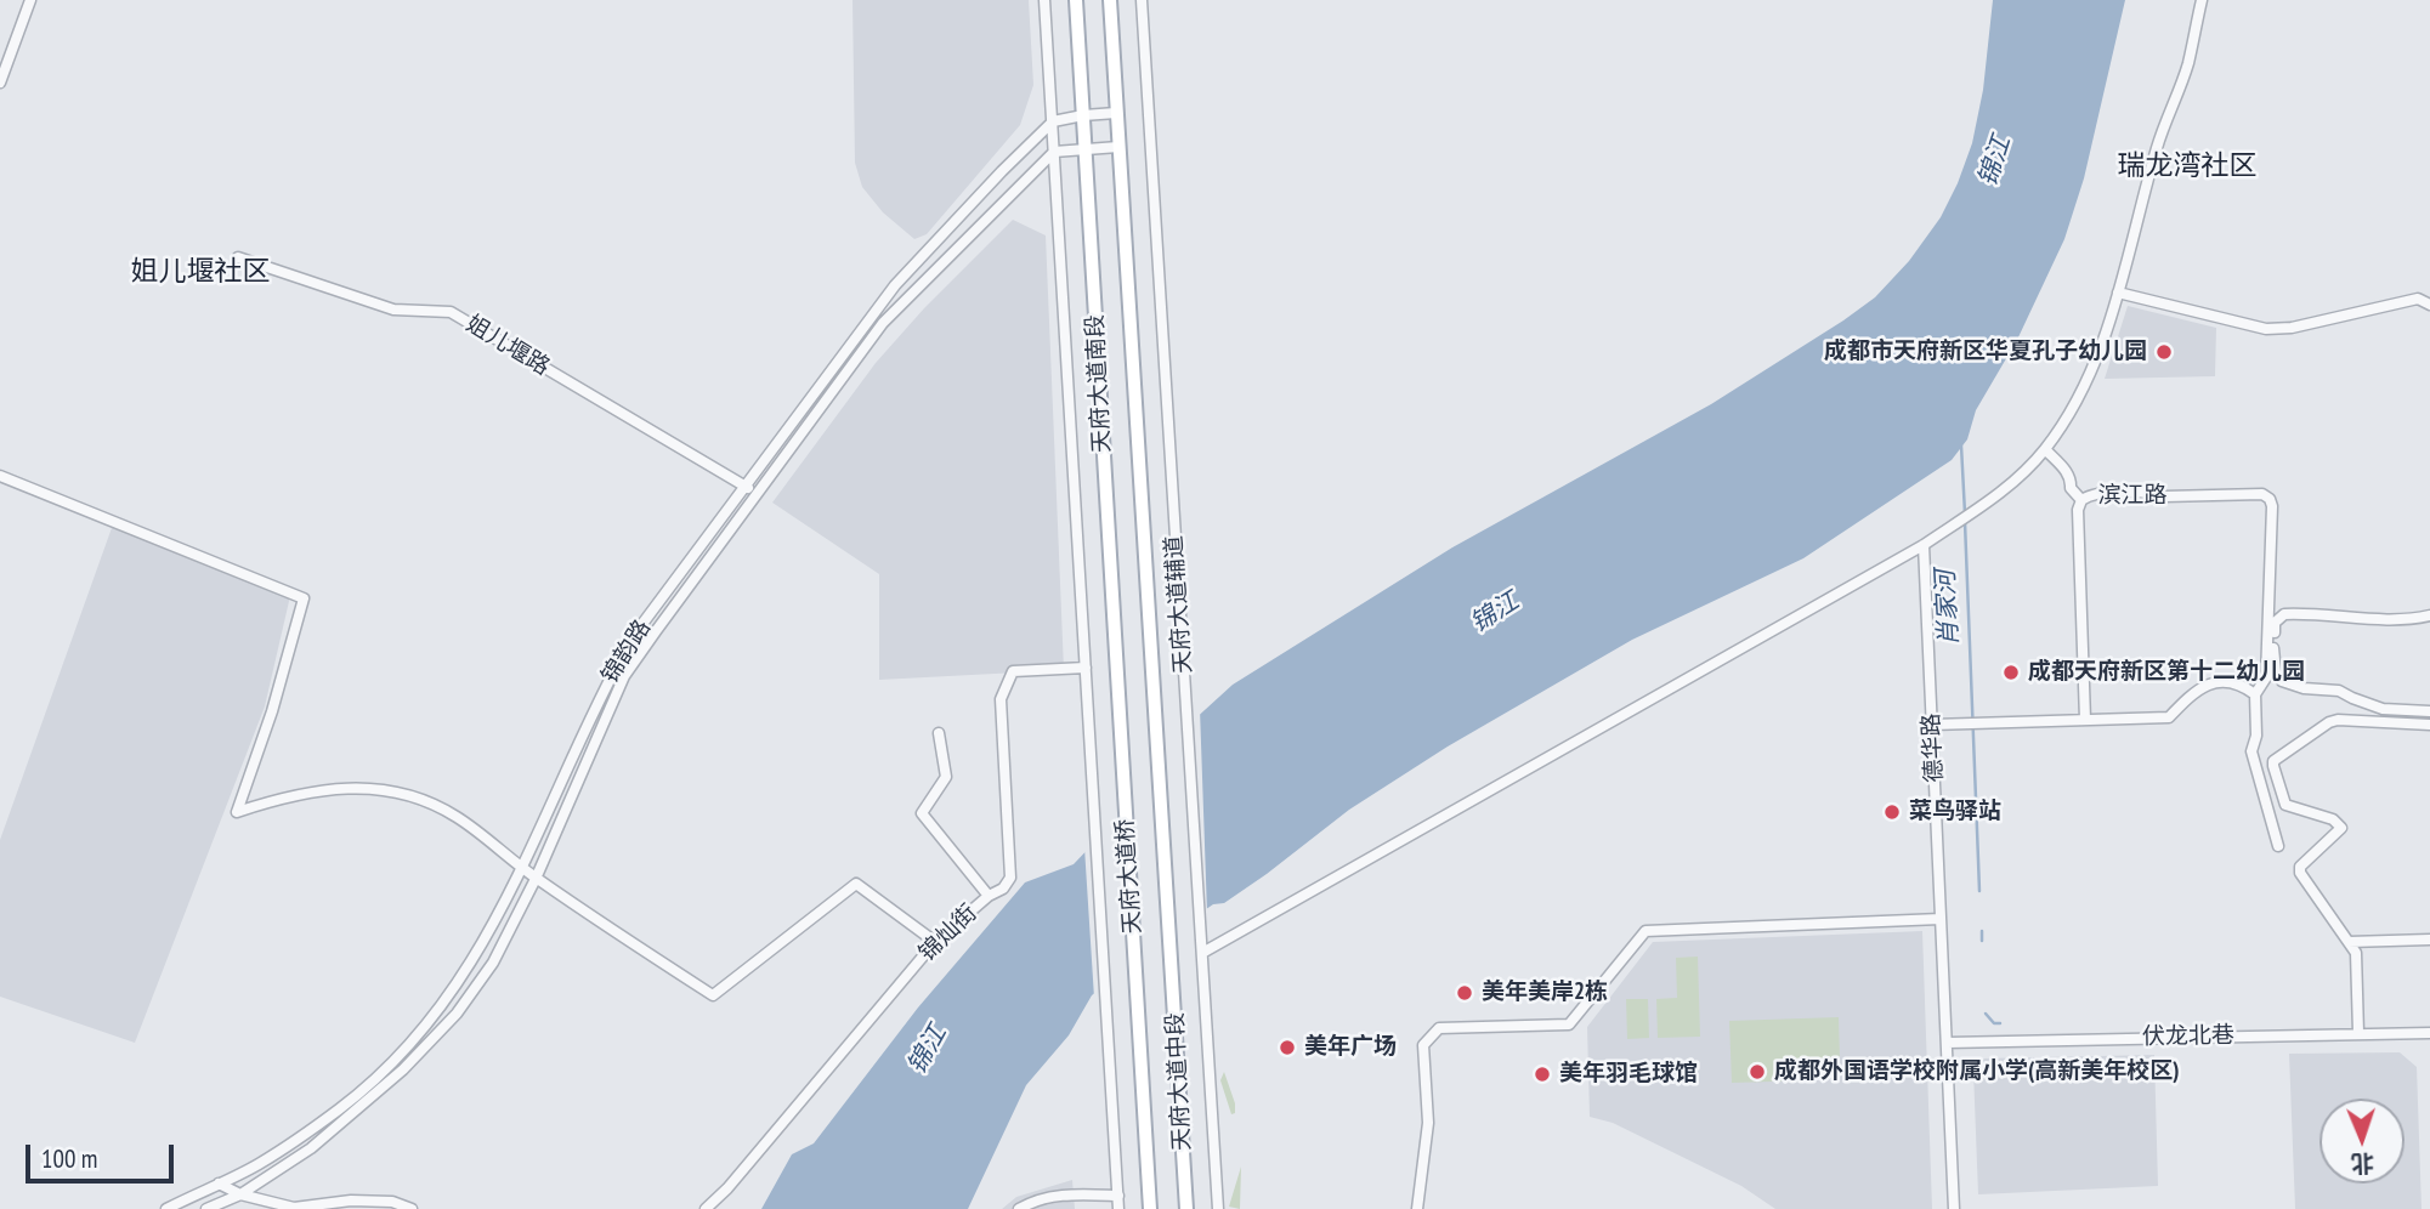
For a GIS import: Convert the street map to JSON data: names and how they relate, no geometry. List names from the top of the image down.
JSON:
{
  "streets": {
    "main road": ["天府大道南段", "天府大道桥", "天府大道中段"],
    "street": [
      "姐儿堰路",
      "滨江路",
      "天府大道辅道",
      "锦韵路",
      "德华路",
      "锦灿街",
      "伏龙北巷"
    ]
  },
  "crossings": [
    ["姐儿堰路", "锦韵路"],
    ["天府大道南段", "天府大道桥"],
    ["天府大道南段", "天府大道中段"],
    ["德华路", "伏龙北巷"],
    ["天府大道桥", "天府大道中段"]
  ],
  "districts": ["瑞龙湾社区", "姐儿堰社区"],
  "water": ["锦江", "肖家河"],
  "places": [
    "成都市天府新区华夏孔子幼儿园",
    "成都天府新区第十二幼儿园",
    "菜鸟驿站",
    "美年美岸2栋",
    "美年广场",
    "成都外国语学校附属小学(高新美年校区)",
    "美年羽毛球馆"
  ],
  "scale_bar": "100 m",
  "north": "bottom"
}
